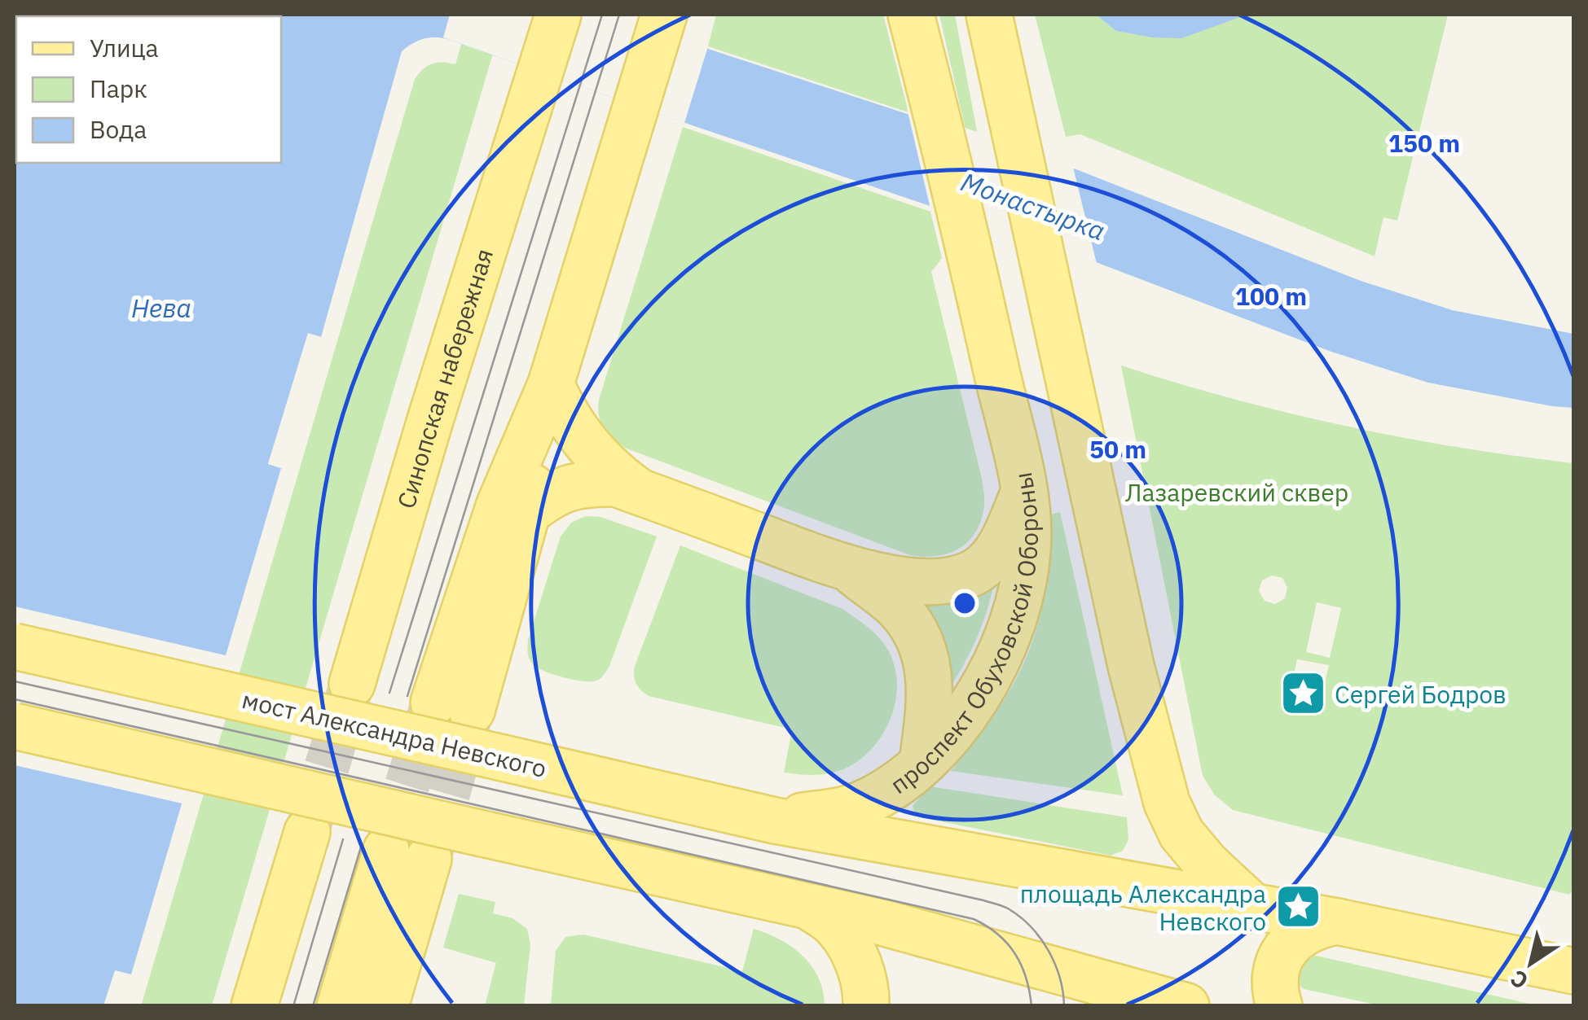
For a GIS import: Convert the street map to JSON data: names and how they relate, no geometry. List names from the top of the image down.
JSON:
{
  "streets": {
    "main road": ["Синопская набережная", "проспект Обуховской Обороны", "мост Александра Невского"]
  },
  "crossings": [
    ["проспект Обуховской Обороны", "мост Александра Невского"]
  ],
  "water": ["Монастырка", "Нева"],
  "parks": ["Лазаревский сквер"],
  "places": {
    "place": ["Сергей Бодров", "площадь Александра Невского"]
  },
  "legend": ["Улица", "Парк", "Вода"],
  "north": "bottom left",
  "rings": ["150 m", "100 m", "50 m"]
}
